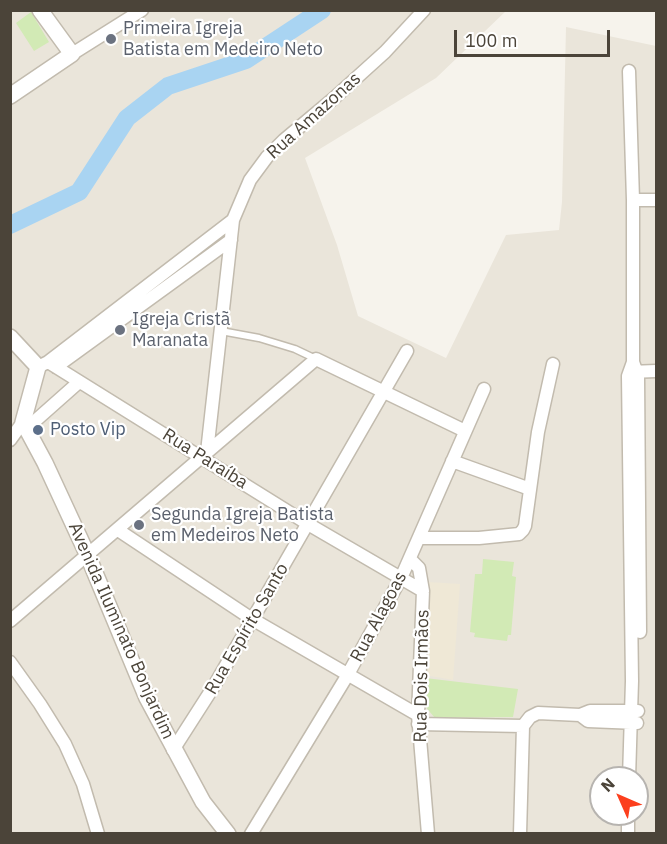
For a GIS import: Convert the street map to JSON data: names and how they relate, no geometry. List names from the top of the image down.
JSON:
{
  "streets": {
    "street": [
      "Rua Amazonas",
      "Rua Paraíba",
      "Rua Alagoas",
      "Rua Espírito Santo",
      "Avenida Iluminato Bonjardim",
      "Rua Dois Irmãos"
    ]
  },
  "crossings": [
    ["Rua Amazonas", "Rua Paraíba"],
    ["Rua Paraíba", "Rua Alagoas"],
    ["Rua Paraíba", "Rua Espírito Santo"],
    ["Rua Paraíba", "Rua Dois Irmãos"],
    ["Rua Alagoas", "Rua Dois Irmãos"],
    ["Rua Espírito Santo", "Avenida Iluminato Bonjardim"]
  ],
  "places": [
    "Primeira Igreja Batista em Medeiro Neto",
    "Igreja Cristã Maranata",
    "Posto Vip",
    "Segunda Igreja Batista em Medeiros Neto"
  ],
  "scale_bar": "100 m",
  "north": "top left"
}
